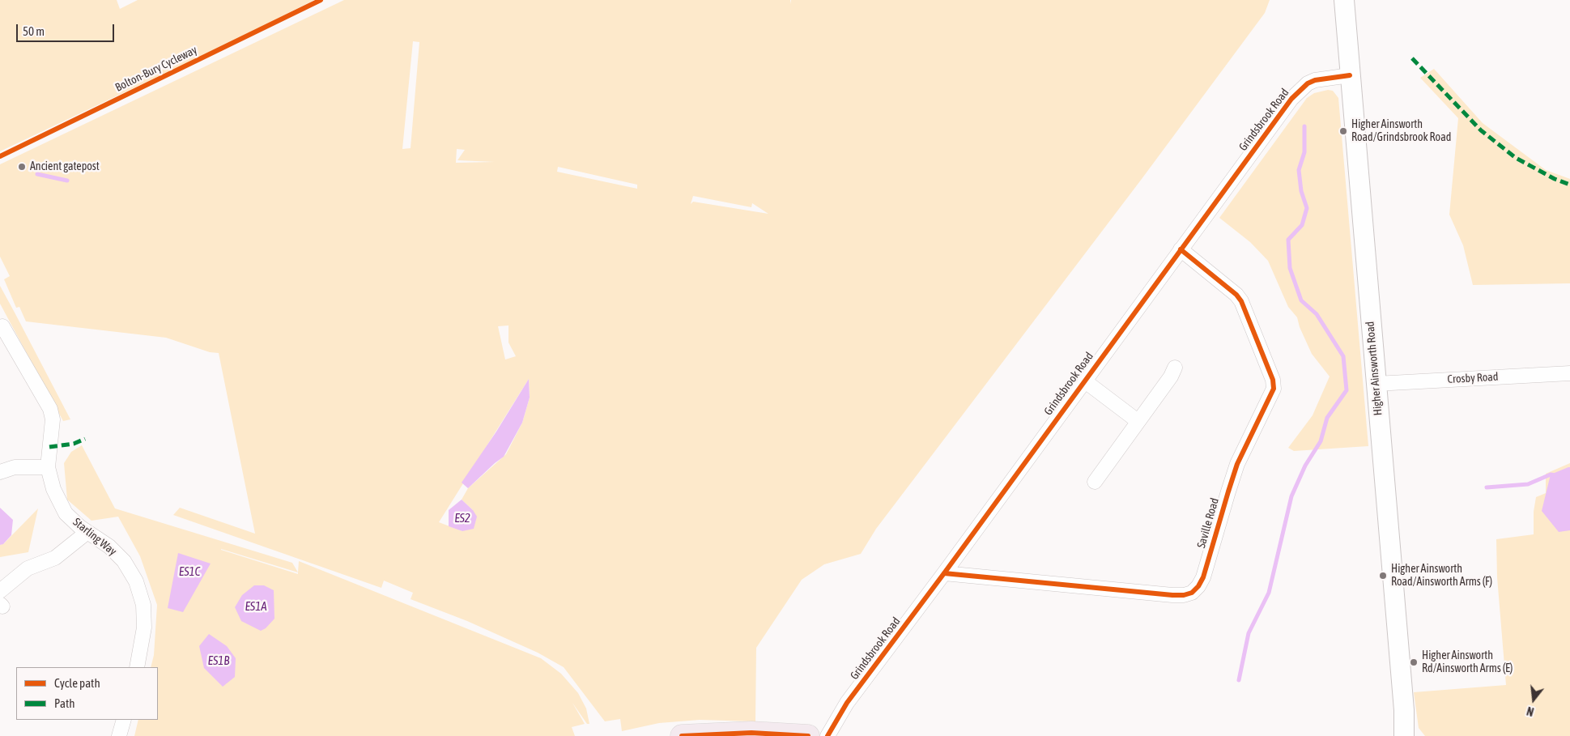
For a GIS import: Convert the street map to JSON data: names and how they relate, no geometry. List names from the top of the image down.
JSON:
{
  "streets": {
    "main road": ["Higher Ainsworth Road"],
    "street": [
      "Grindsbrook Road",
      "Crosby Road",
      "Saville Road",
      "Starling Way"
    ],
    "cycle path": ["Bolton-Bury Cycleway"]
  },
  "crossings": [
    ["Grindsbrook Road", "Higher Ainsworth Road"],
    ["Grindsbrook Road", "Saville Road"],
    ["Higher Ainsworth Road", "Crosby Road"]
  ],
  "water": [
    "ES2",
    "ES1C",
    "ES1A",
    "ES1B"
  ],
  "places": [
    "Higher Ainsworth Road/Grindsbrook Road",
    "Ancient gatepost",
    "Higher Ainsworth Road/Ainsworth Arms (F)",
    "Higher Ainsworth Rd/Ainsworth Arms (E)"
  ],
  "legend": ["Cycle path", "Path"],
  "scale_bar": "50 m",
  "north": "bottom"
}
